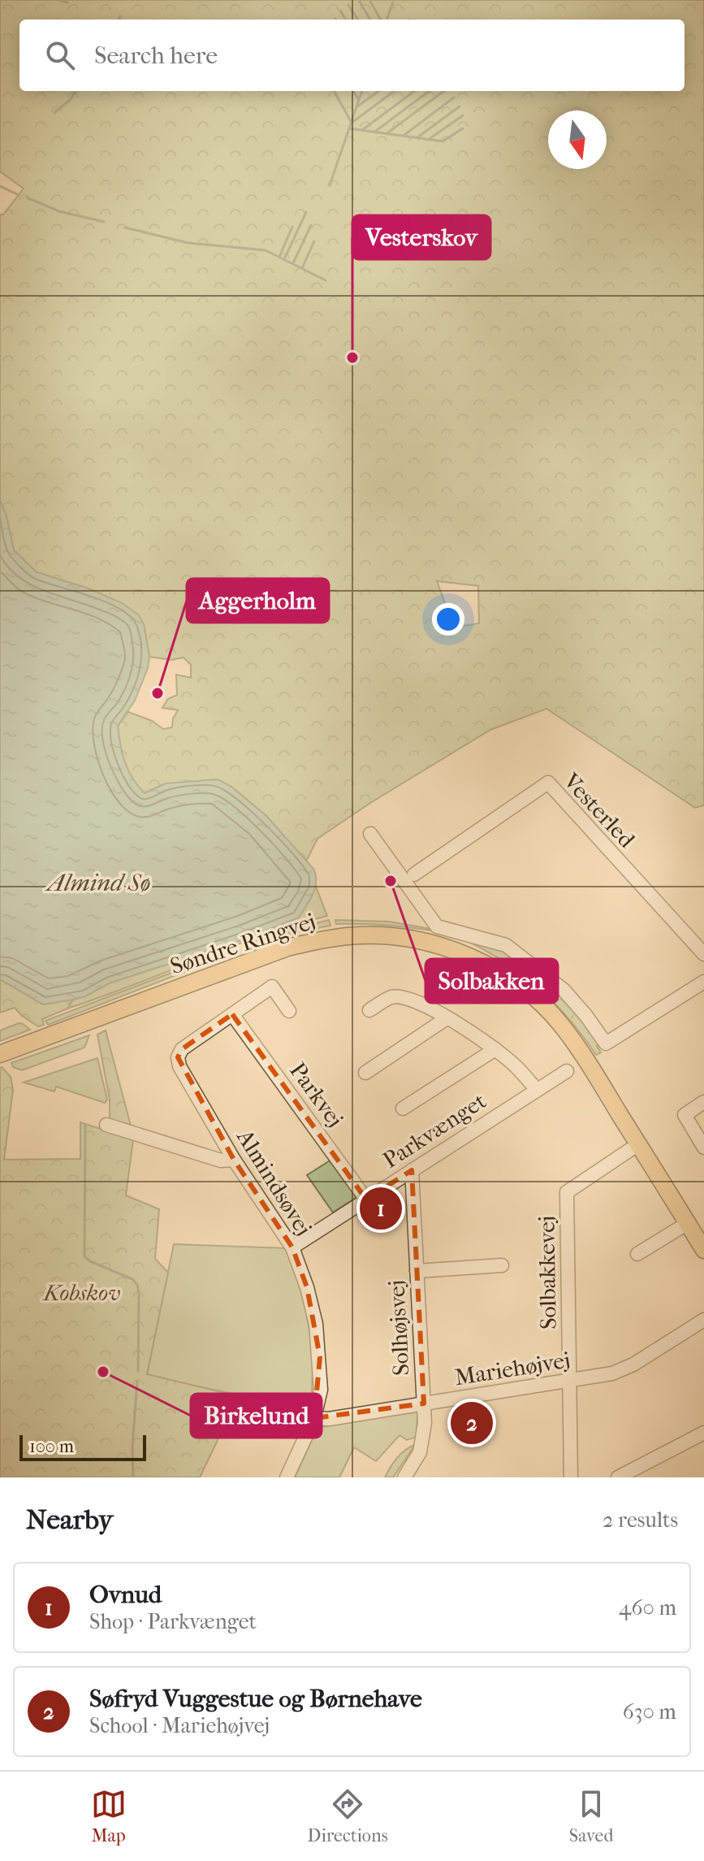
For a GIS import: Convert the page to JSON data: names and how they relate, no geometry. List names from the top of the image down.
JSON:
{
  "streets": {
    "main road": ["Søndre Ringvej"],
    "street": [
      "Vesterled",
      "Parkvej",
      "Parkvænget",
      "Almindsøvej",
      "Solbakkevej",
      "Solhøjsvej",
      "Mariehøjvej"
    ]
  },
  "crossings": [
    ["Søndre Ringvej", "Solbakkevej"],
    ["Parkvej", "Parkvænget"],
    ["Parkvej", "Almindsøvej"],
    ["Parkvænget", "Almindsøvej"],
    ["Parkvænget", "Solhøjsvej"],
    ["Almindsøvej", "Mariehøjvej"],
    ["Solbakkevej", "Mariehøjvej"],
    ["Solhøjsvej", "Mariehøjvej"]
  ],
  "water": ["Almind Sø"],
  "parks": ["Kobskov"],
  "places": [
    "Vesterskov",
    "Aggerholm",
    "Solbakken",
    "Birkelund"
  ],
  "scale_bar": "100 m",
  "north": "bottom",
  "page": {
    "search": "Search here",
    "pins": ["1", "2"],
    "scale": "100 m",
    "heading": ["Nearby", "2 results"],
    "list": [
      {
        "mark": "1",
        "name": "Ovnud",
        "note": "Shop · Parkvænget",
        "value": "460 m"
      },
      {
        "mark": "2",
        "name": "Søfryd Vuggestue og Børnehave",
        "note": "School · Mariehøjvej",
        "value": "630 m"
      }
    ],
    "nav": ["Map", "Directions", "Saved"]
  }
}
